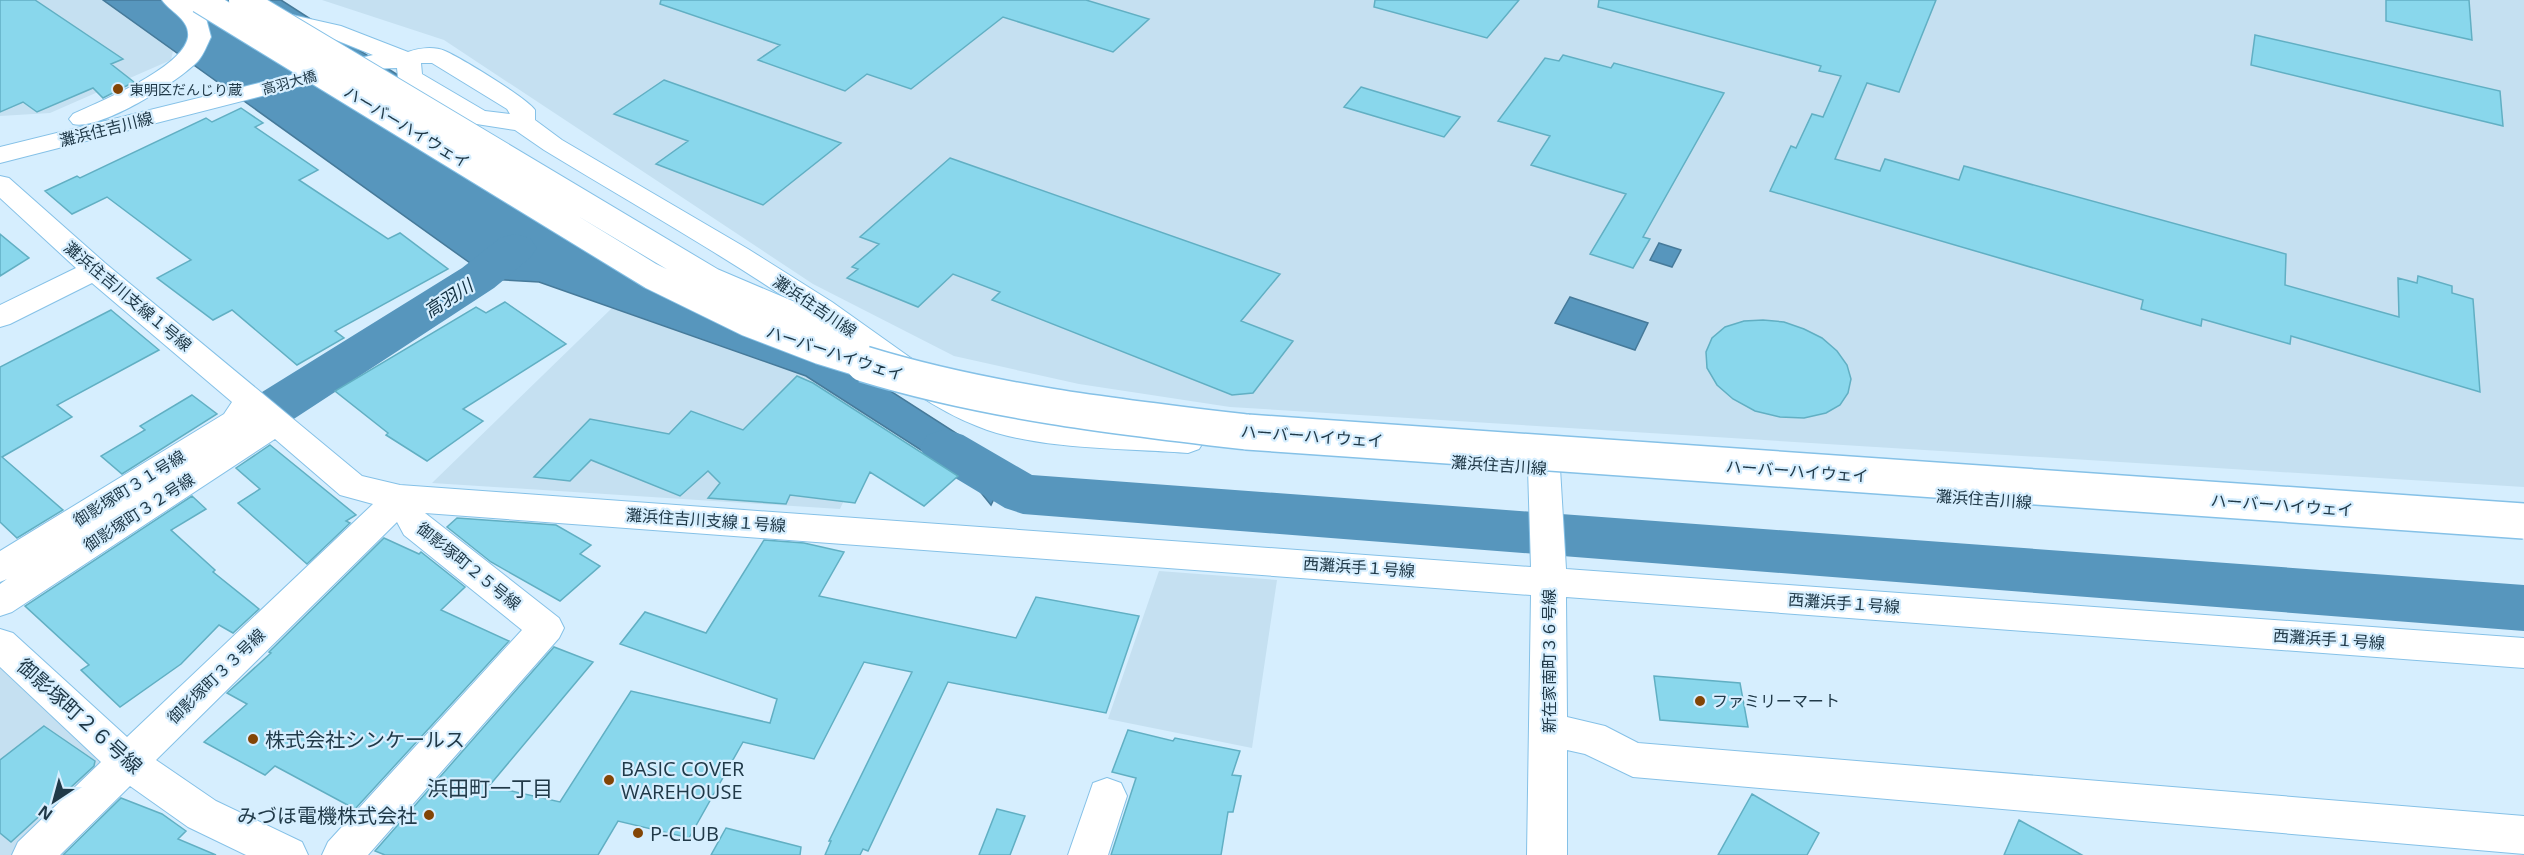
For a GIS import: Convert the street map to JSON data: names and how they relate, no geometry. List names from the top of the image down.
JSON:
{
  "streets": {
    "street": [
      "高羽大橋",
      "ハーバーハイウェイ",
      "灘浜住吉川線",
      "灘浜住吉川支線１号線",
      "御影塚町３１号線",
      "御影塚町３２号線",
      "御影塚町２５号線",
      "西灘浜手１号線",
      "新在家南町３６号線",
      "御影塚町３３号線",
      "御影塚町２６号線"
    ]
  },
  "crossings": [
    ["高羽大橋", "灘浜住吉川線"],
    ["灘浜住吉川線", "新在家南町３６号線"],
    ["灘浜住吉川支線１号線", "御影塚町３１号線"],
    ["灘浜住吉川支線１号線", "御影塚町３２号線"],
    ["灘浜住吉川支線１号線", "御影塚町２５号線"],
    ["灘浜住吉川支線１号線", "西灘浜手１号線"],
    ["灘浜住吉川支線１号線", "御影塚町３３号線"],
    ["御影塚町３１号線", "御影塚町３２号線"],
    ["御影塚町２５号線", "御影塚町３３号線"],
    ["西灘浜手１号線", "新在家南町３６号線"],
    ["御影塚町３３号線", "御影塚町２６号線"]
  ],
  "districts": ["浜田町一丁目"],
  "water": ["高羽川"],
  "places": [
    "東明区だんじり蔵",
    "ファミリーマート",
    "株式会社シンケールス",
    "BASIC COVER WAREHOUSE",
    "みづほ電機株式会社",
    "P-CLUB"
  ],
  "north": "bottom left"
}
